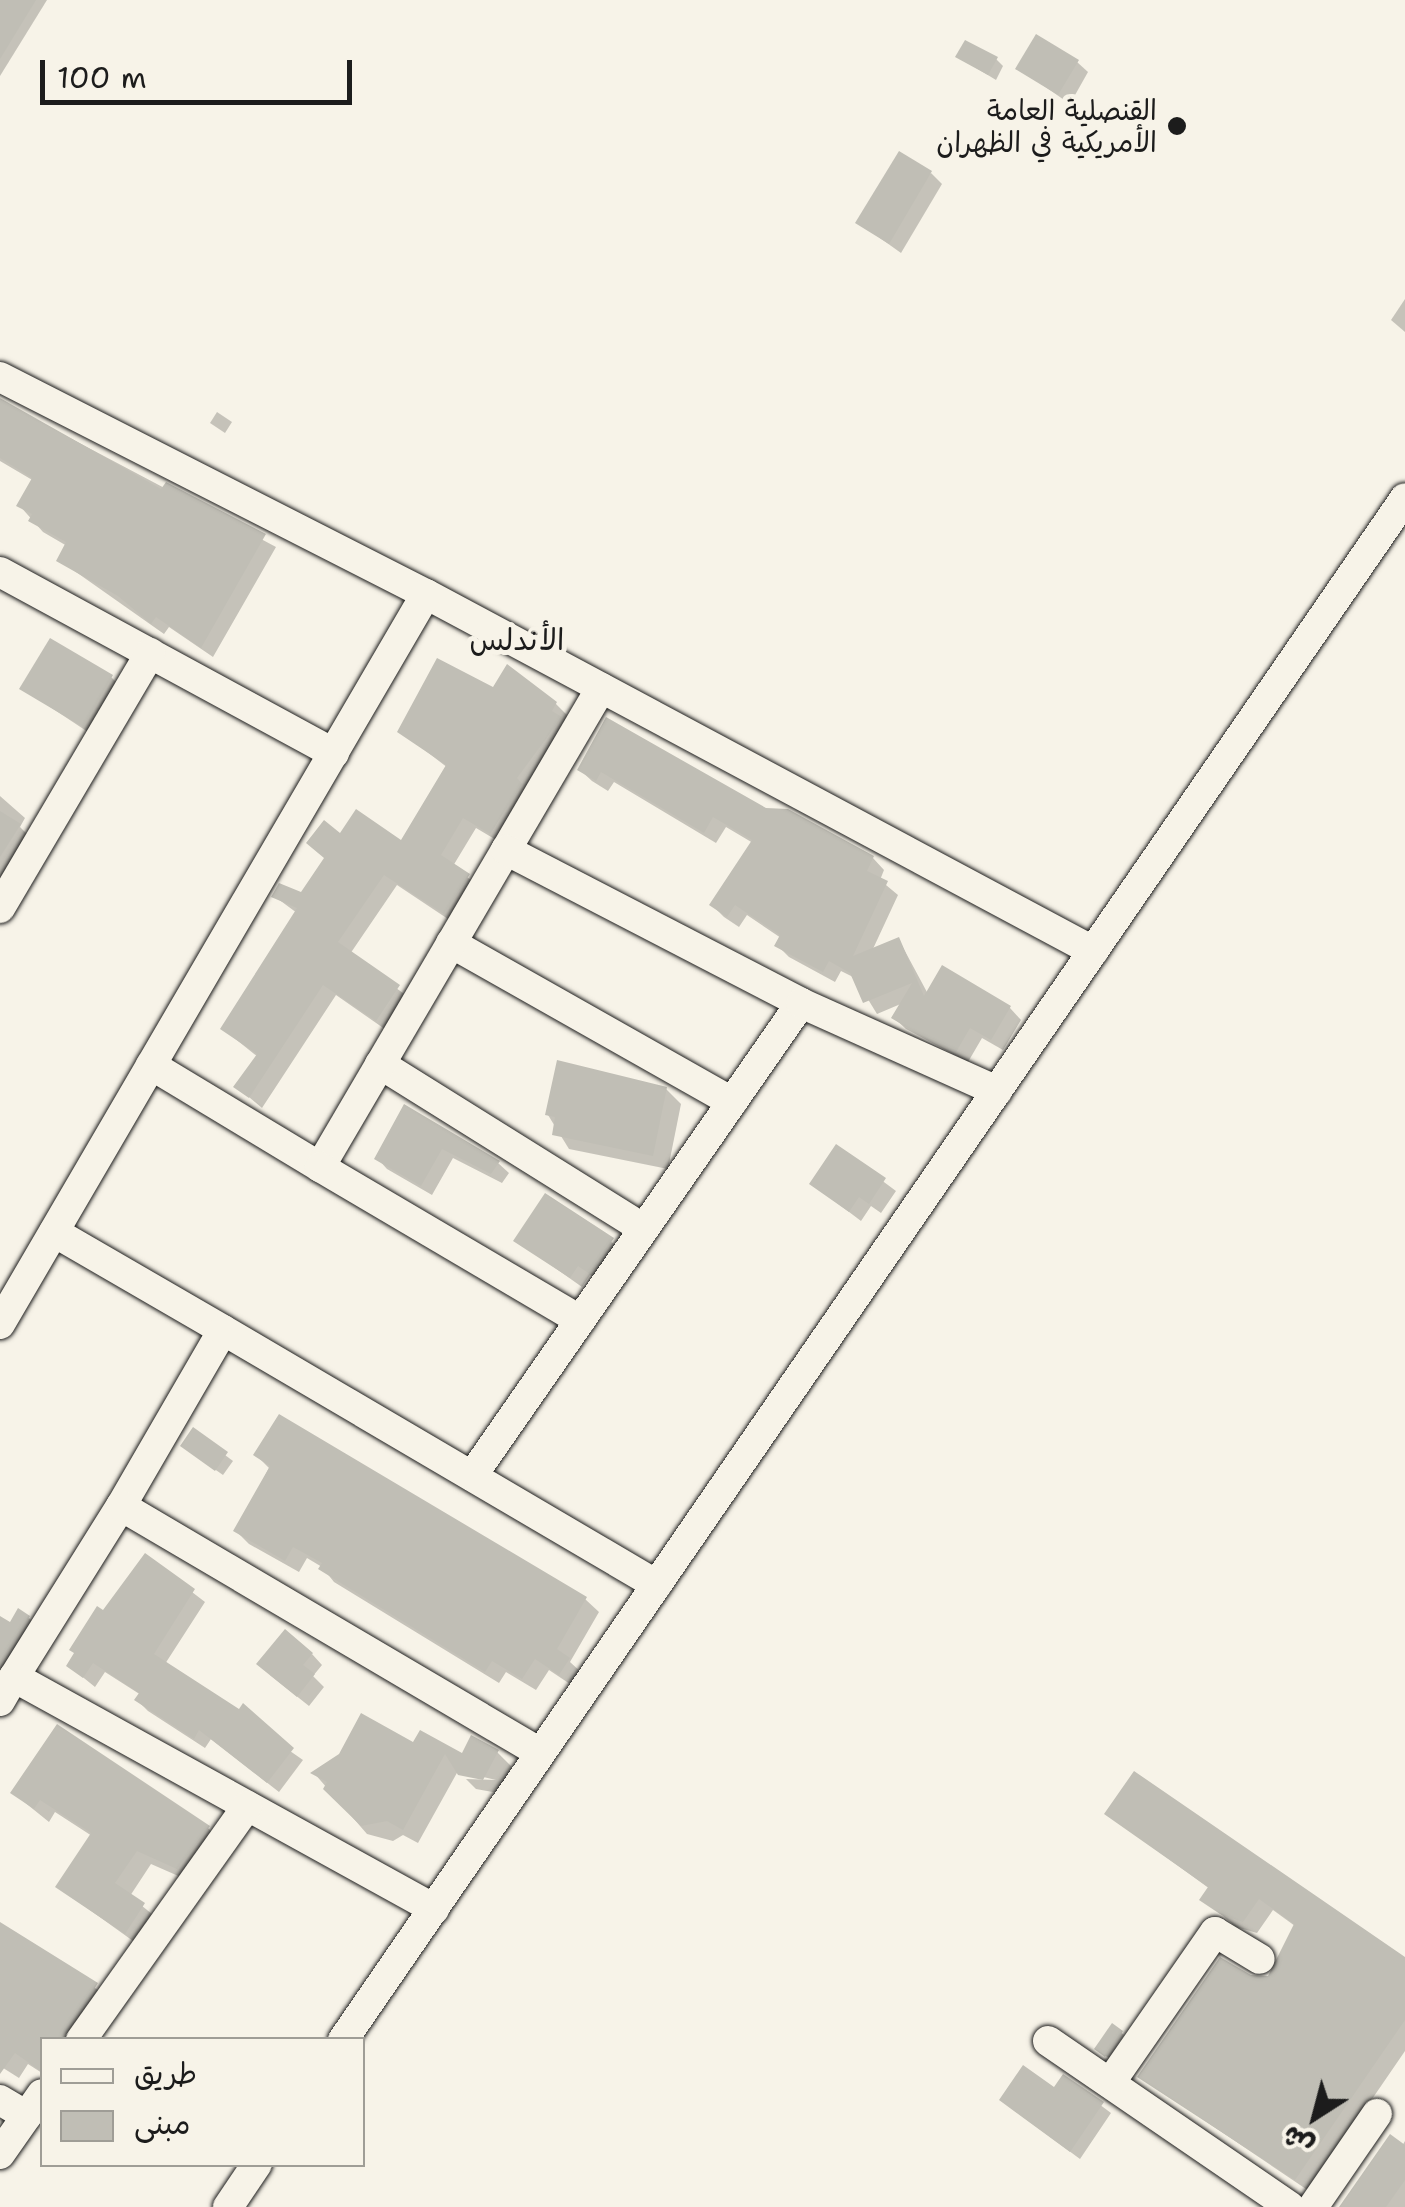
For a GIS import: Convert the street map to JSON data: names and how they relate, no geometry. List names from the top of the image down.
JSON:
{
  "districts": ["الأندلس"],
  "places": ["القنصلية العامة الأمريكية في الظهران"],
  "legend": ["طريق", "مبنى"],
  "scale_bar": "100 m",
  "north": "bottom left"
}
